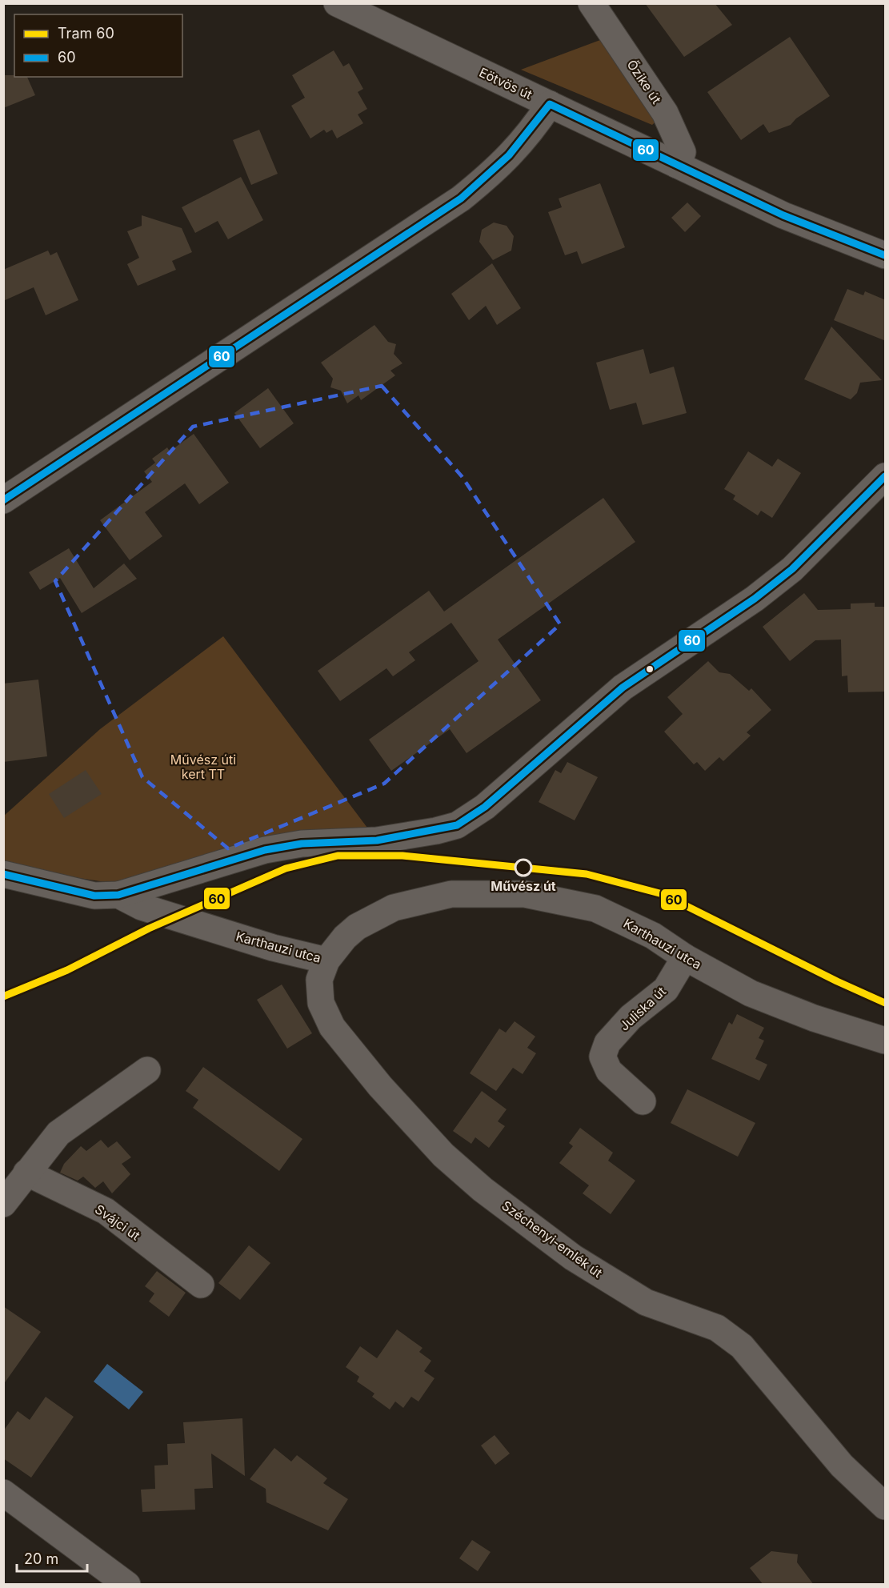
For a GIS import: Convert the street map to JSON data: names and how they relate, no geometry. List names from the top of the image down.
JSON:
{
  "streets": {
    "street": [
      "Őzike út",
      "Eötvös út",
      "Karthauzi utca",
      "Juliska út",
      "Svájci út",
      "Széchenyi-emlék út"
    ]
  },
  "crossings": [
    ["Őzike út", "Eötvös út"],
    ["Karthauzi utca", "Juliska út"],
    ["Karthauzi utca", "Széchenyi-emlék út"]
  ],
  "parks": ["Művész úti kert TT"],
  "places": ["Művész út"],
  "lines": ["transit line 60", "tram line 60"],
  "legend": ["Tram 60", "60"],
  "scale_bar": "20 m"
}
